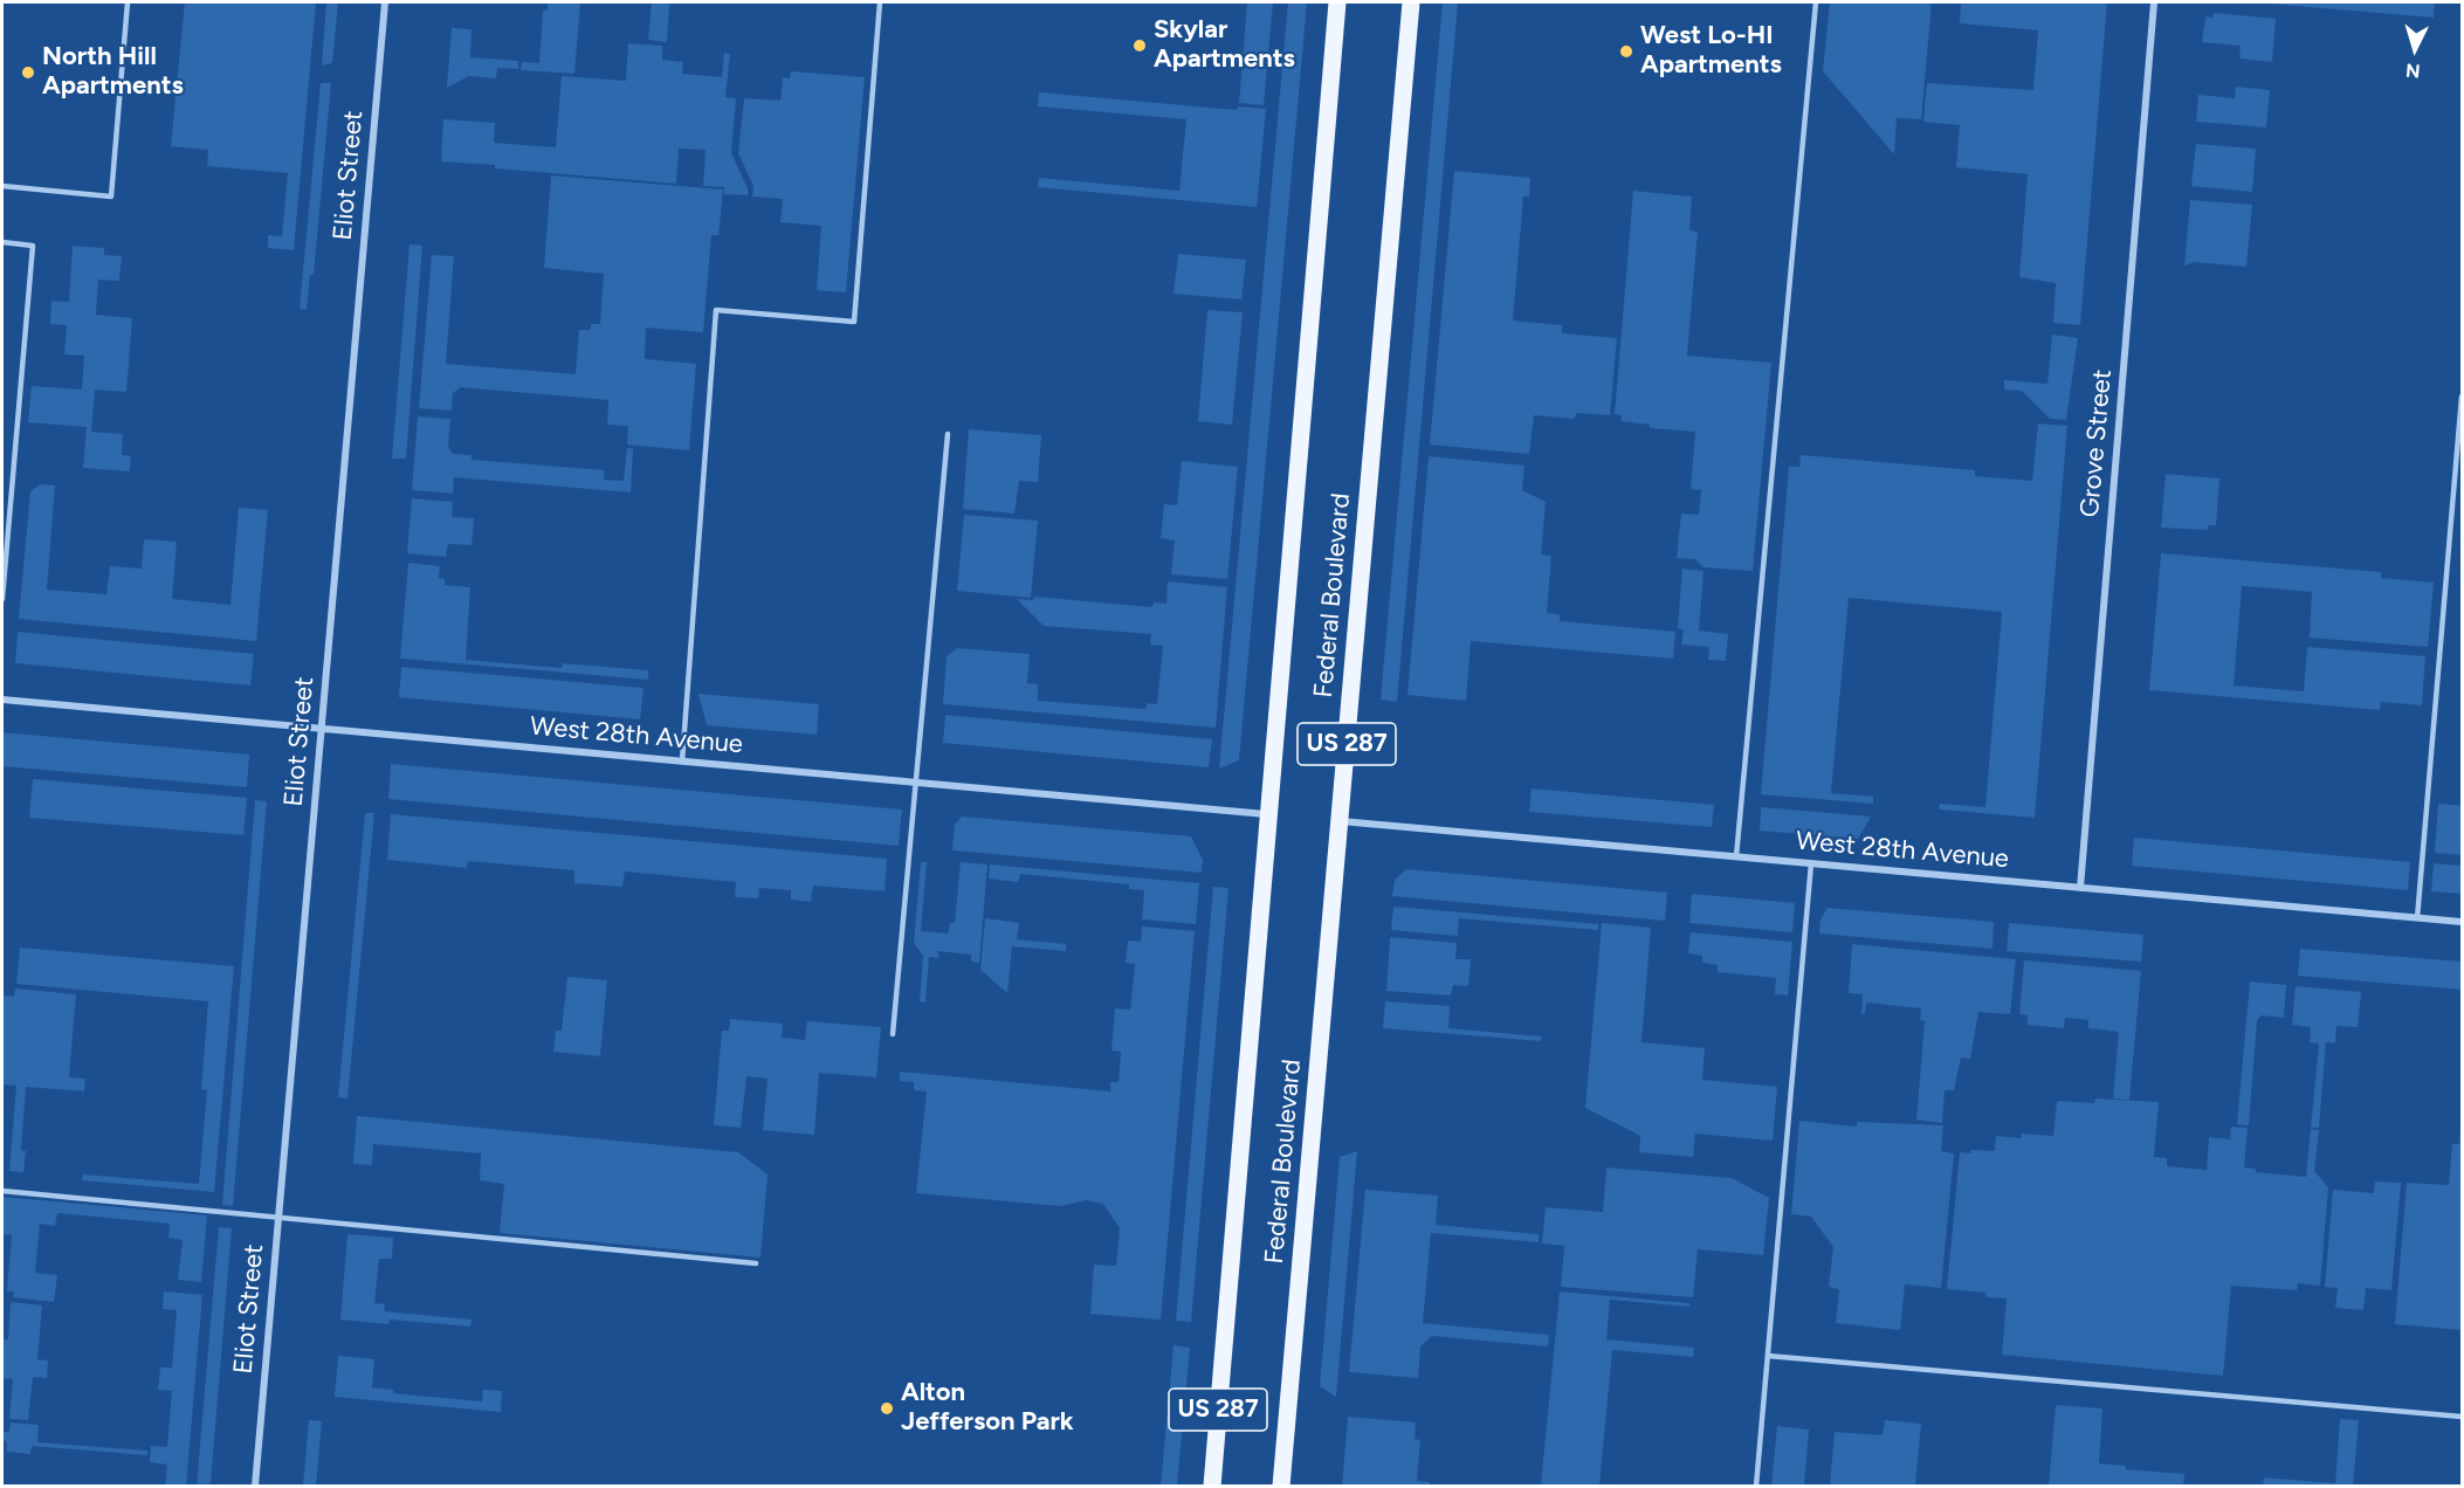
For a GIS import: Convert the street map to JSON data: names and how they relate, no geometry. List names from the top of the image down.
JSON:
{
  "streets": {
    "main road": ["Federal Boulevard", "US 287"],
    "street": ["Eliot Street", "Grove Street", "West 28th Avenue"]
  },
  "crossings": [
    ["Eliot Street", "West 28th Avenue"],
    ["Grove Street", "West 28th Avenue"],
    ["Federal Boulevard", "West 28th Avenue"]
  ],
  "places": [
    "Skylar Apartments",
    "West Lo-HI Apartments",
    "North Hill Apartments",
    "Alton Jefferson Park"
  ],
  "north": "bottom"
}
